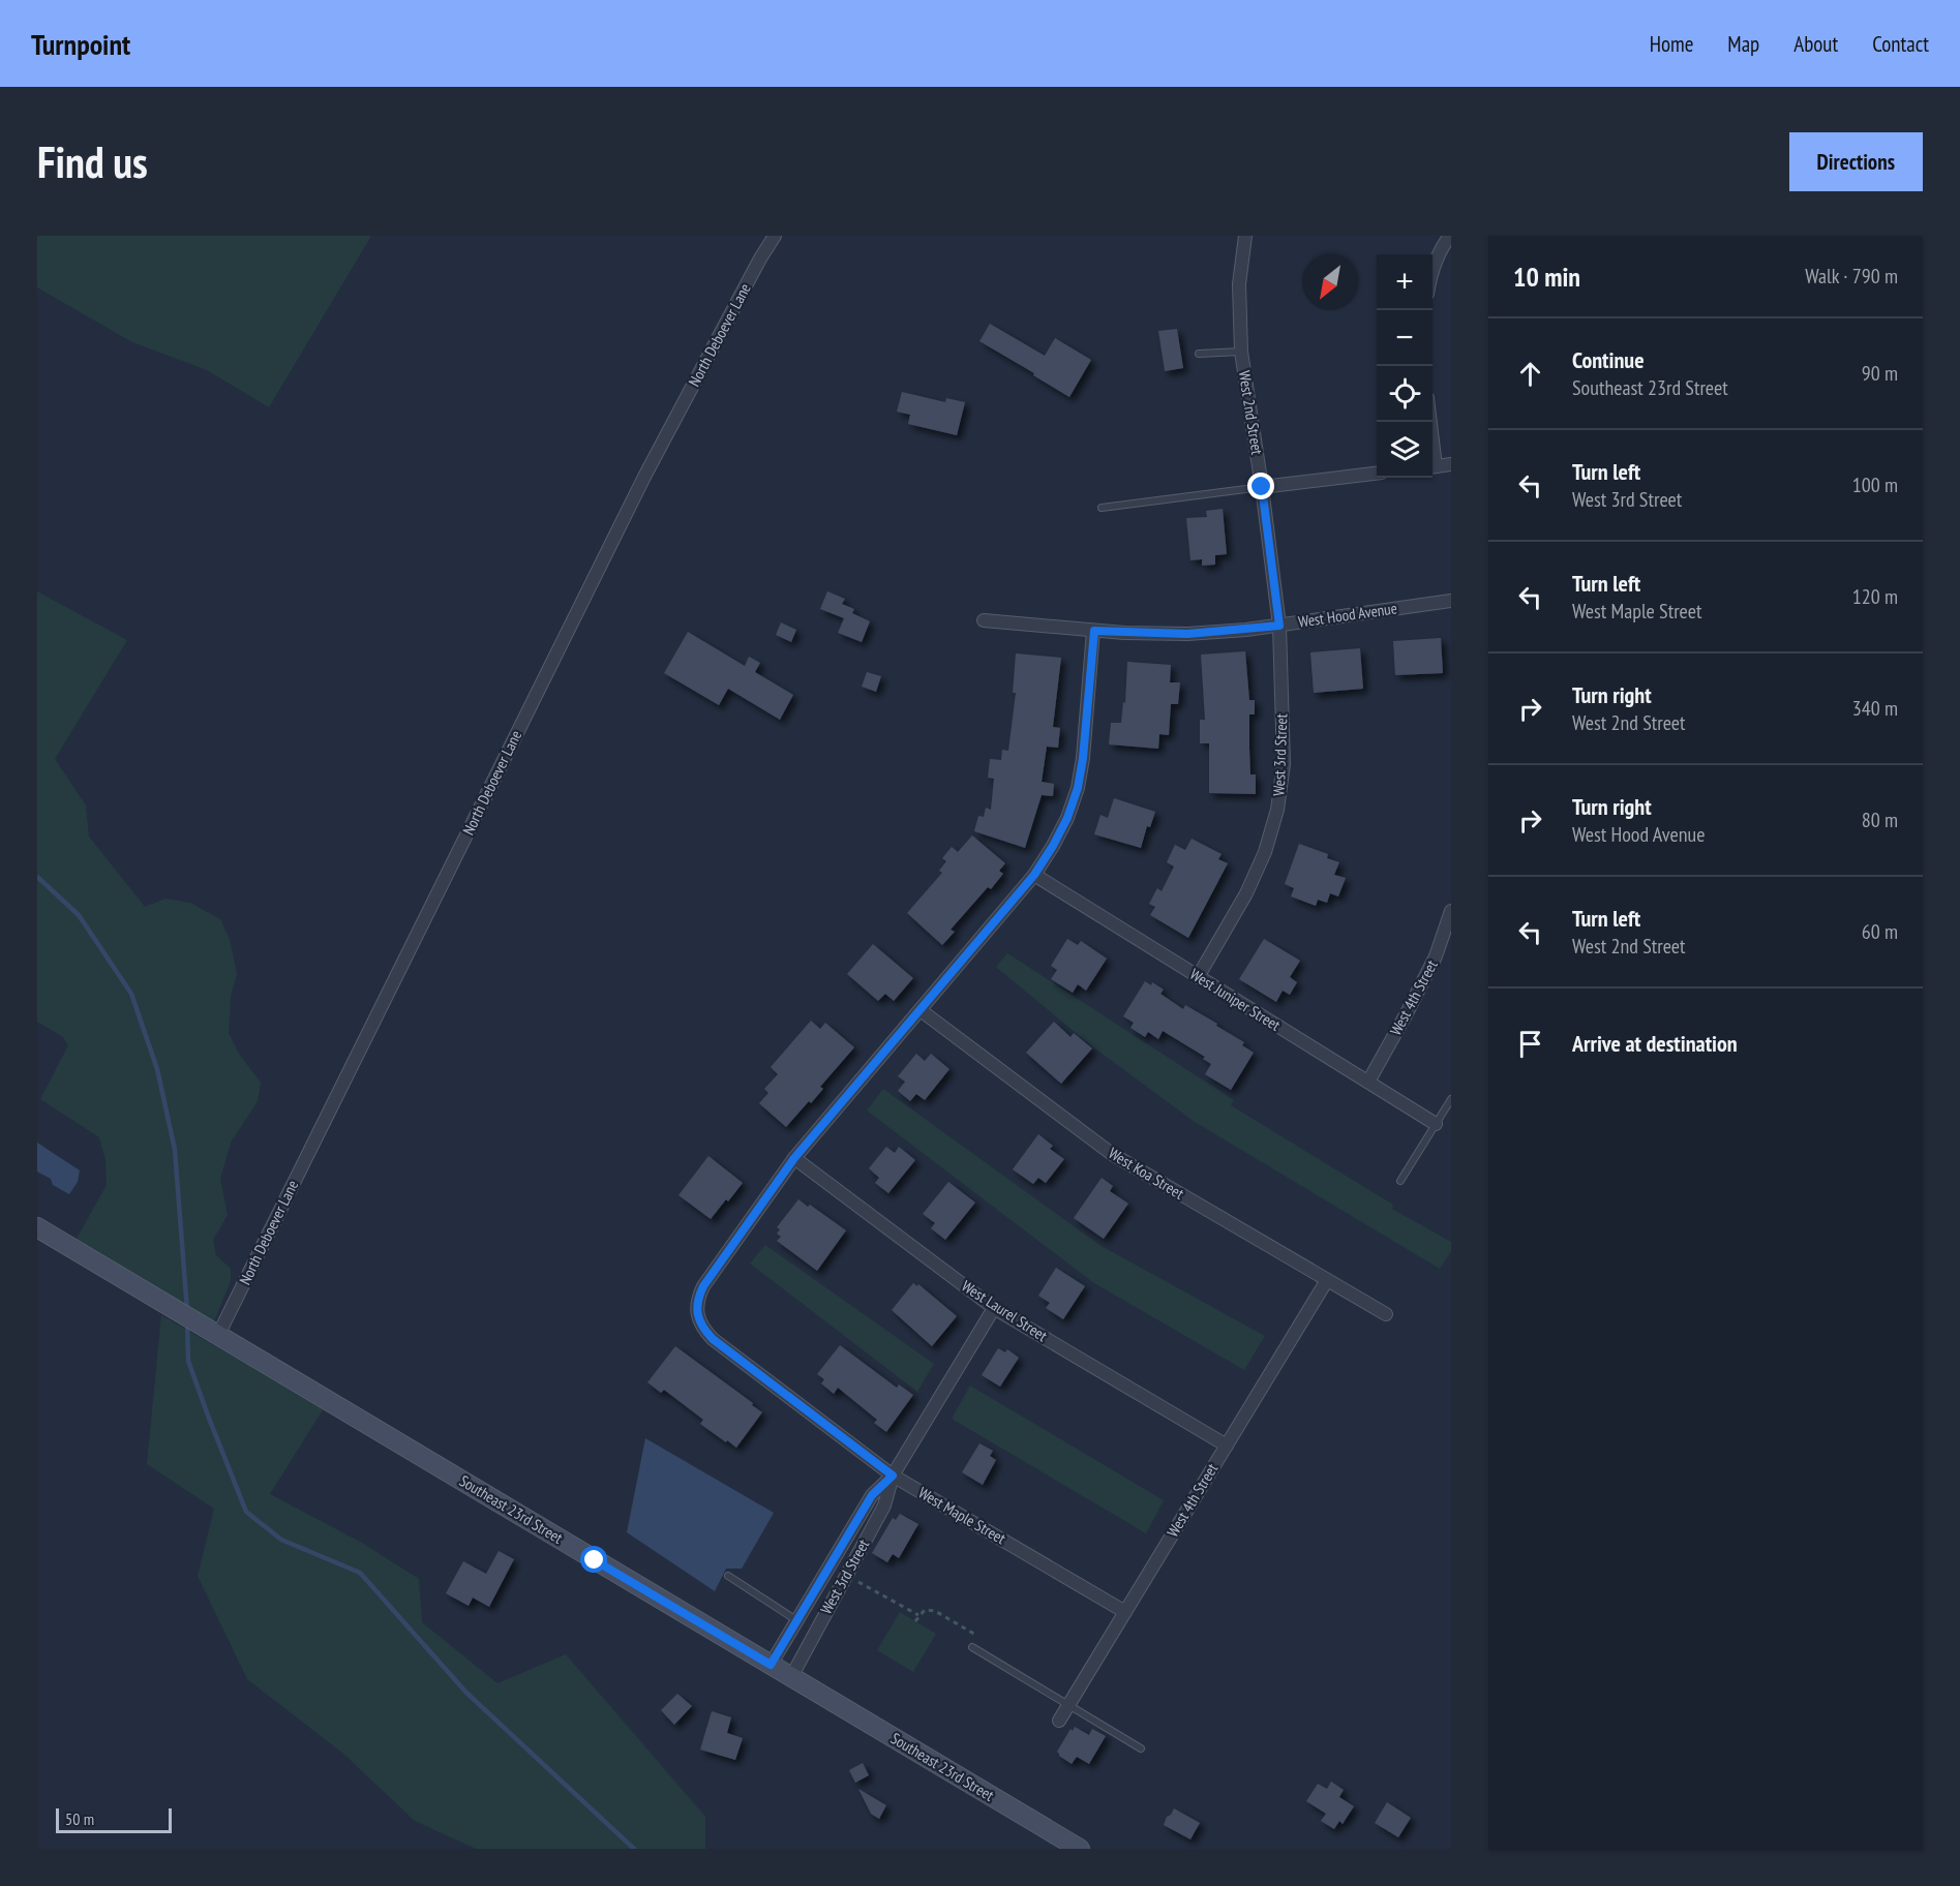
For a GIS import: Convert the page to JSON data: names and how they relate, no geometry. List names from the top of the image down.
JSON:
{
  "streets": {
    "street": [
      "North Deboever Lane",
      "West 2nd Street",
      "West Hood Avenue",
      "West 3rd Street",
      "West 4th Street",
      "West Juniper Street",
      "West Koa Street",
      "West Laurel Street",
      "Southeast 23rd Street",
      "West Maple Street"
    ]
  },
  "crossings": [
    ["North Deboever Lane", "Southeast 23rd Street"],
    ["West 2nd Street", "West Hood Avenue"],
    ["West 2nd Street", "West 3rd Street"],
    ["West Hood Avenue", "West 3rd Street"],
    ["West 3rd Street", "West Juniper Street"],
    ["West 3rd Street", "West Laurel Street"],
    ["West 3rd Street", "Southeast 23rd Street"],
    ["West 3rd Street", "West Maple Street"],
    ["West 4th Street", "West Juniper Street"],
    ["West 4th Street", "West Koa Street"],
    ["West 4th Street", "West Laurel Street"],
    ["West 4th Street", "West Maple Street"],
    ["West Laurel Street", "West Maple Street"]
  ],
  "scale_bar": "50 m",
  "north": "bottom left",
  "page": {
    "header": "Turnpoint",
    "nav": [
      "Home",
      "Map",
      "About",
      "Contact"
    ],
    "buttons": "Directions",
    "title": "Find us",
    "heading": ["10 min", "Walk · 790 m"],
    "map_buttons": ["+", "−"],
    "list": [
      ["Continue", "Southeast 23rd Street", "90 m"],
      ["Turn left", "West 3rd Street", "100 m"],
      ["Turn left", "West Maple Street", "120 m"],
      ["Turn right", "West 2nd Street", "340 m"],
      ["Turn right", "West Hood Avenue", "80 m"],
      ["Turn left", "West 2nd Street", "60 m"],
      "Arrive at destination"
    ],
    "scale": "50 m"
  }
}
